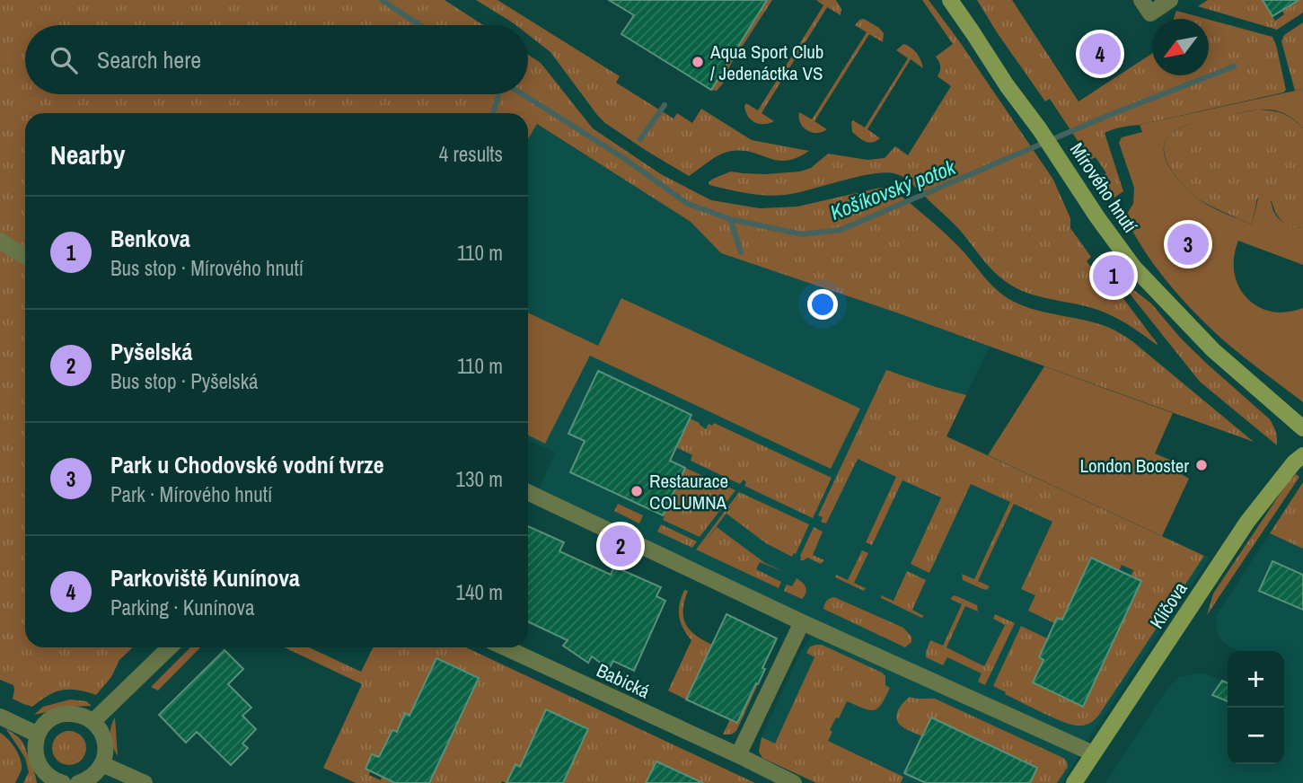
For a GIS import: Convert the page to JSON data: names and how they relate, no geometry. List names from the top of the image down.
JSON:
{
  "streets": {
    "main road": ["Mírového hnutí", "Klíčova"],
    "street": ["Babická"]
  },
  "water": ["Košíkovský potok"],
  "places": ["Aqua Sport Club / Jedenáctka VS", "London Booster", "Restaurace COLUMNA"],
  "north": "bottom left",
  "page": {
    "search": "Search here",
    "pins": [
      "4",
      "3",
      "1",
      "2"
    ],
    "heading": ["Nearby", "4 results"],
    "list": [
      {
        "mark": "1",
        "name": "Benkova",
        "note": "Bus stop · Mírového hnutí",
        "value": "110 m"
      },
      {
        "mark": "2",
        "name": "Pyšelská",
        "note": "Bus stop · Pyšelská",
        "value": "110 m"
      },
      {
        "mark": "3",
        "name": "Park u Chodovské vodní tvrze",
        "note": "Park · Mírového hnutí",
        "value": "130 m"
      },
      {
        "mark": "4",
        "name": "Parkoviště Kunínova",
        "note": "Parking · Kunínova",
        "value": "140 m"
      }
    ],
    "map_buttons": ["+", "−"]
  }
}
